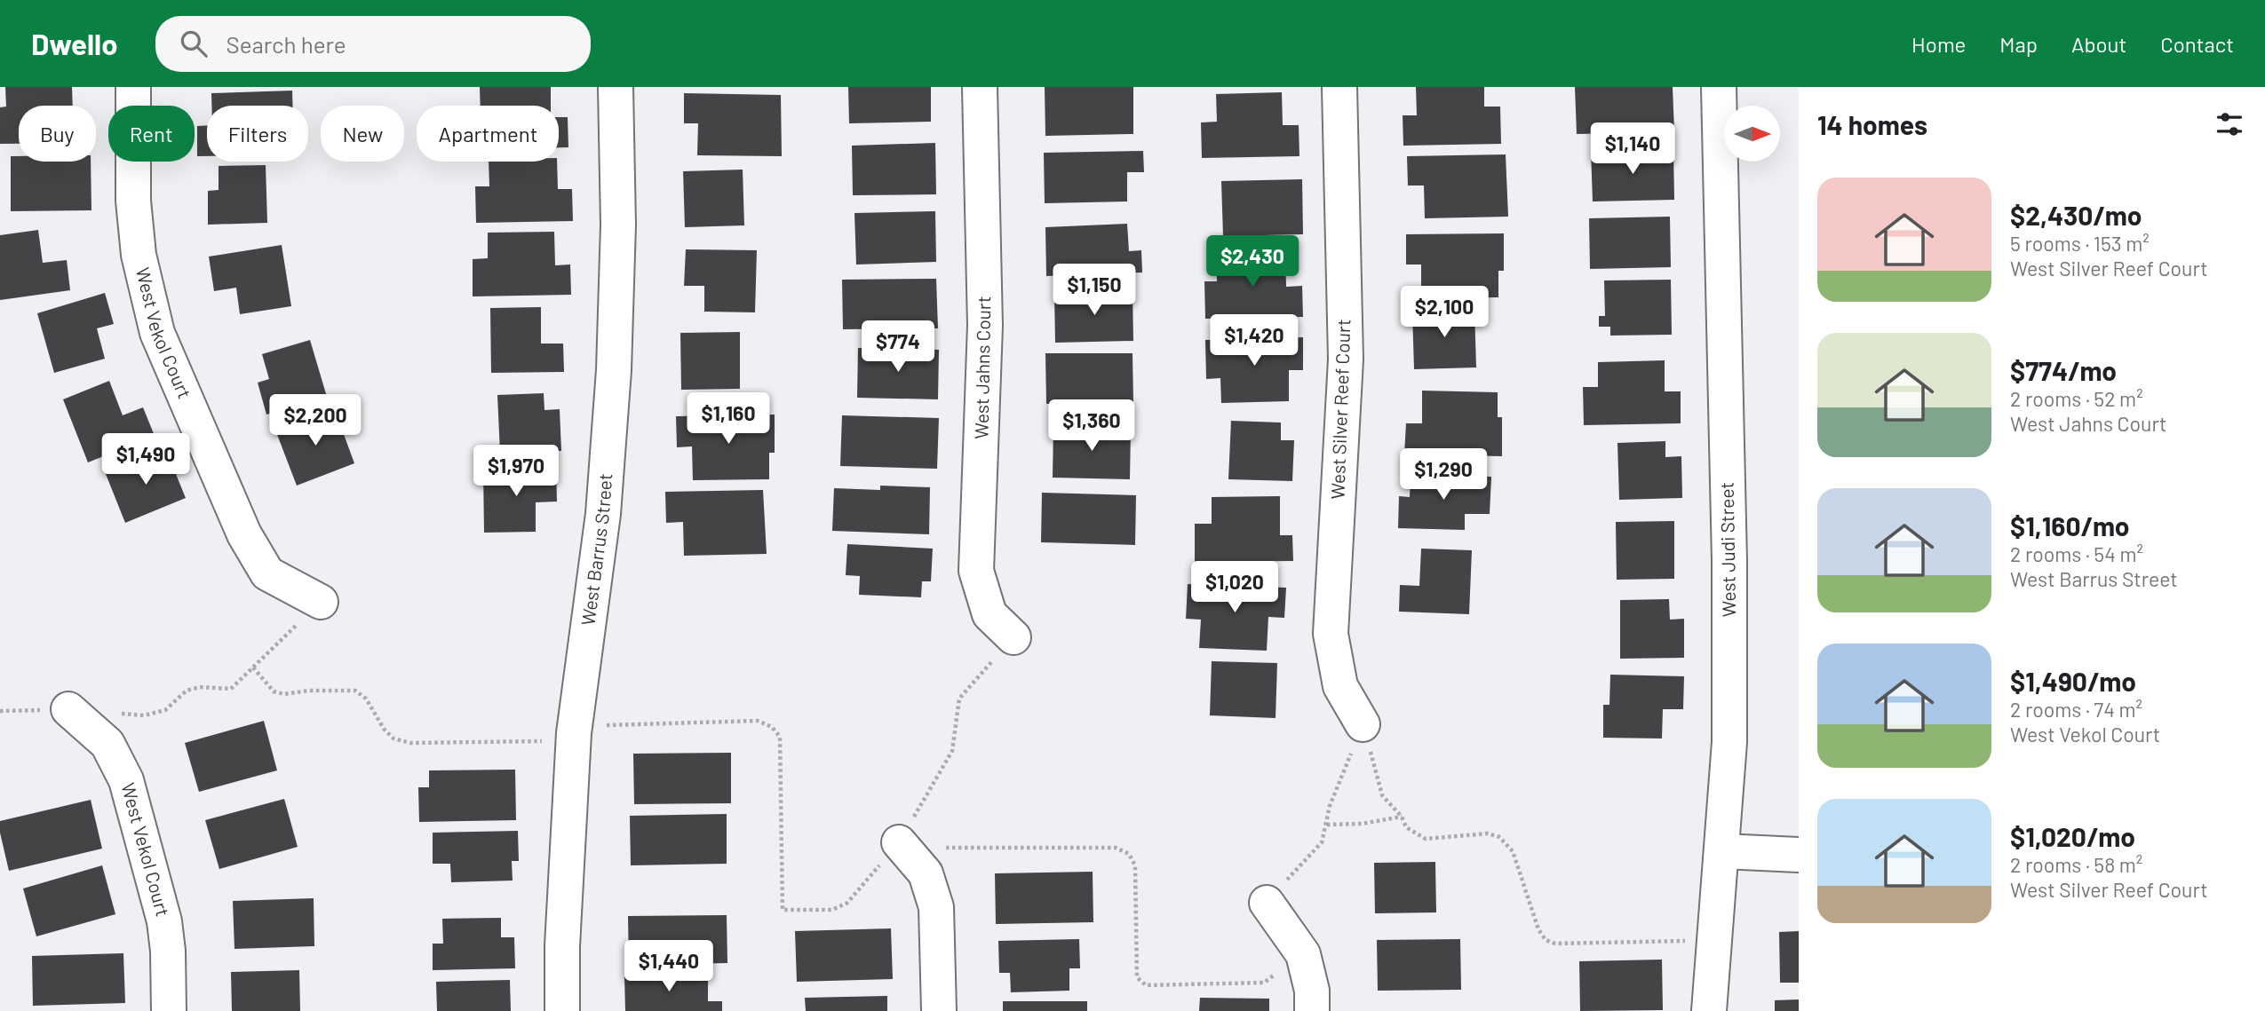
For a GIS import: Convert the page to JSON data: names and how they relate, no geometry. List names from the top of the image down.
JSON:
{
  "streets": {
    "street": [
      "West Vekol Court",
      "West Jahns Court",
      "West Silver Reef Court",
      "West Barrus Street",
      "West Judi Street"
    ]
  },
  "north": "right",
  "page": {
    "header": "Dwello",
    "search": "Search here",
    "nav": [
      "Home",
      "Map",
      "About",
      "Contact"
    ],
    "heading": "14 homes",
    "chip": [
      "Buy",
      "Rent",
      "Filters",
      "New",
      "Apartment"
    ],
    "price": [
      "$1,140",
      "$2,430",
      "$1,150",
      "$2,100",
      "$1,420",
      "$774",
      "$1,160",
      "$2,200",
      "$1,360",
      "$1,490",
      "$1,970",
      "$1,290",
      "$1,020",
      "$1,440"
    ],
    "list": [
      {
        "name": "$2,430/mo",
        "note": "5 rooms · 153 m² · West Silver Reef Court"
      },
      {
        "name": "$774/mo",
        "note": "2 rooms · 52 m² · West Jahns Court"
      },
      {
        "name": "$1,160/mo",
        "note": "2 rooms · 54 m² · West Barrus Street"
      },
      {
        "name": "$1,490/mo",
        "note": "2 rooms · 74 m² · West Vekol Court"
      },
      {
        "name": "$1,020/mo",
        "note": "2 rooms · 58 m² · West Silver Reef Court"
      }
    ]
  }
}
